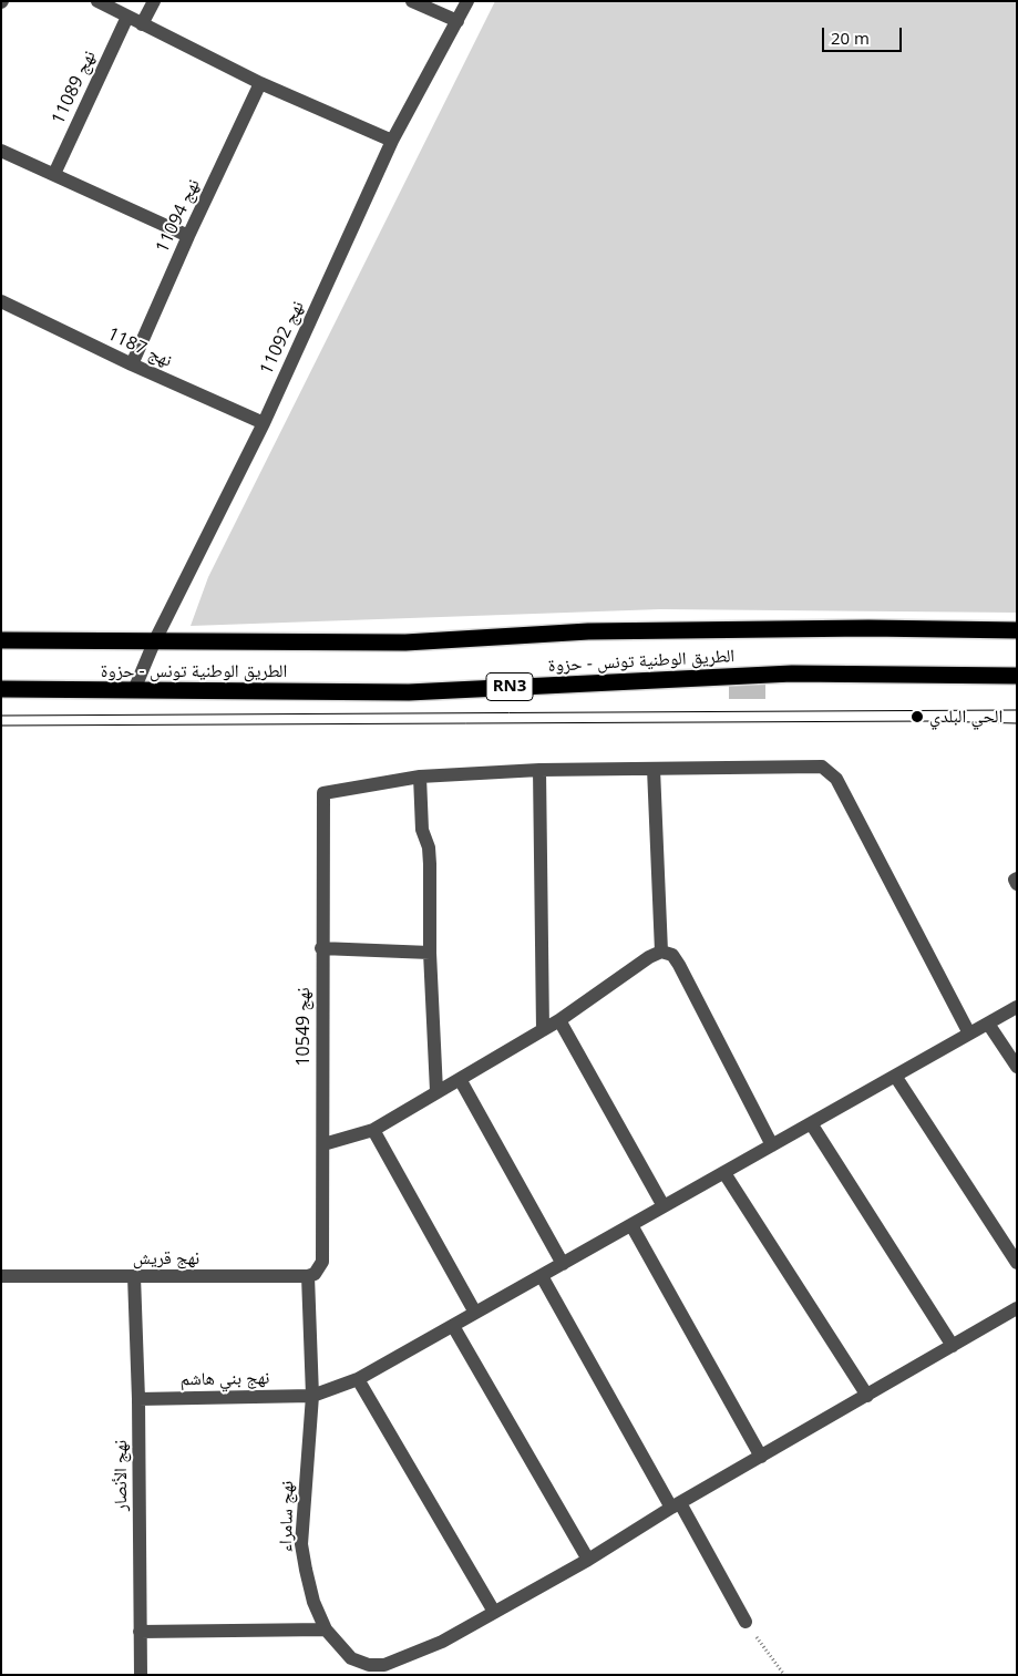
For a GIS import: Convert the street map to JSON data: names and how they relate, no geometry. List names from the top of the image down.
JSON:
{
  "streets": {
    "highway": ["الطريق الوطنية تونس - حزوة", "RN3"],
    "street": [
      "نهج 11089",
      "نهج 11094",
      "نهج 11092",
      "نهج 1187",
      "نهج 10549",
      "نهج قريش",
      "نهج بني هاشم",
      "نهج الأنصار",
      "نهج سامراء"
    ]
  },
  "crossings": [
    ["نهج 11094", "نهج 1187"],
    ["نهج 11092", "نهج 1187"],
    ["نهج 11092", "الطريق الوطنية تونس - حزوة"],
    ["نهج 10549", "نهج قريش"],
    ["نهج قريش", "نهج الأنصار"],
    ["نهج بني هاشم", "نهج الأنصار"],
    ["نهج بني هاشم", "نهج سامراء"]
  ],
  "places": ["الحي البلدي"],
  "scale_bar": "20 m"
}
